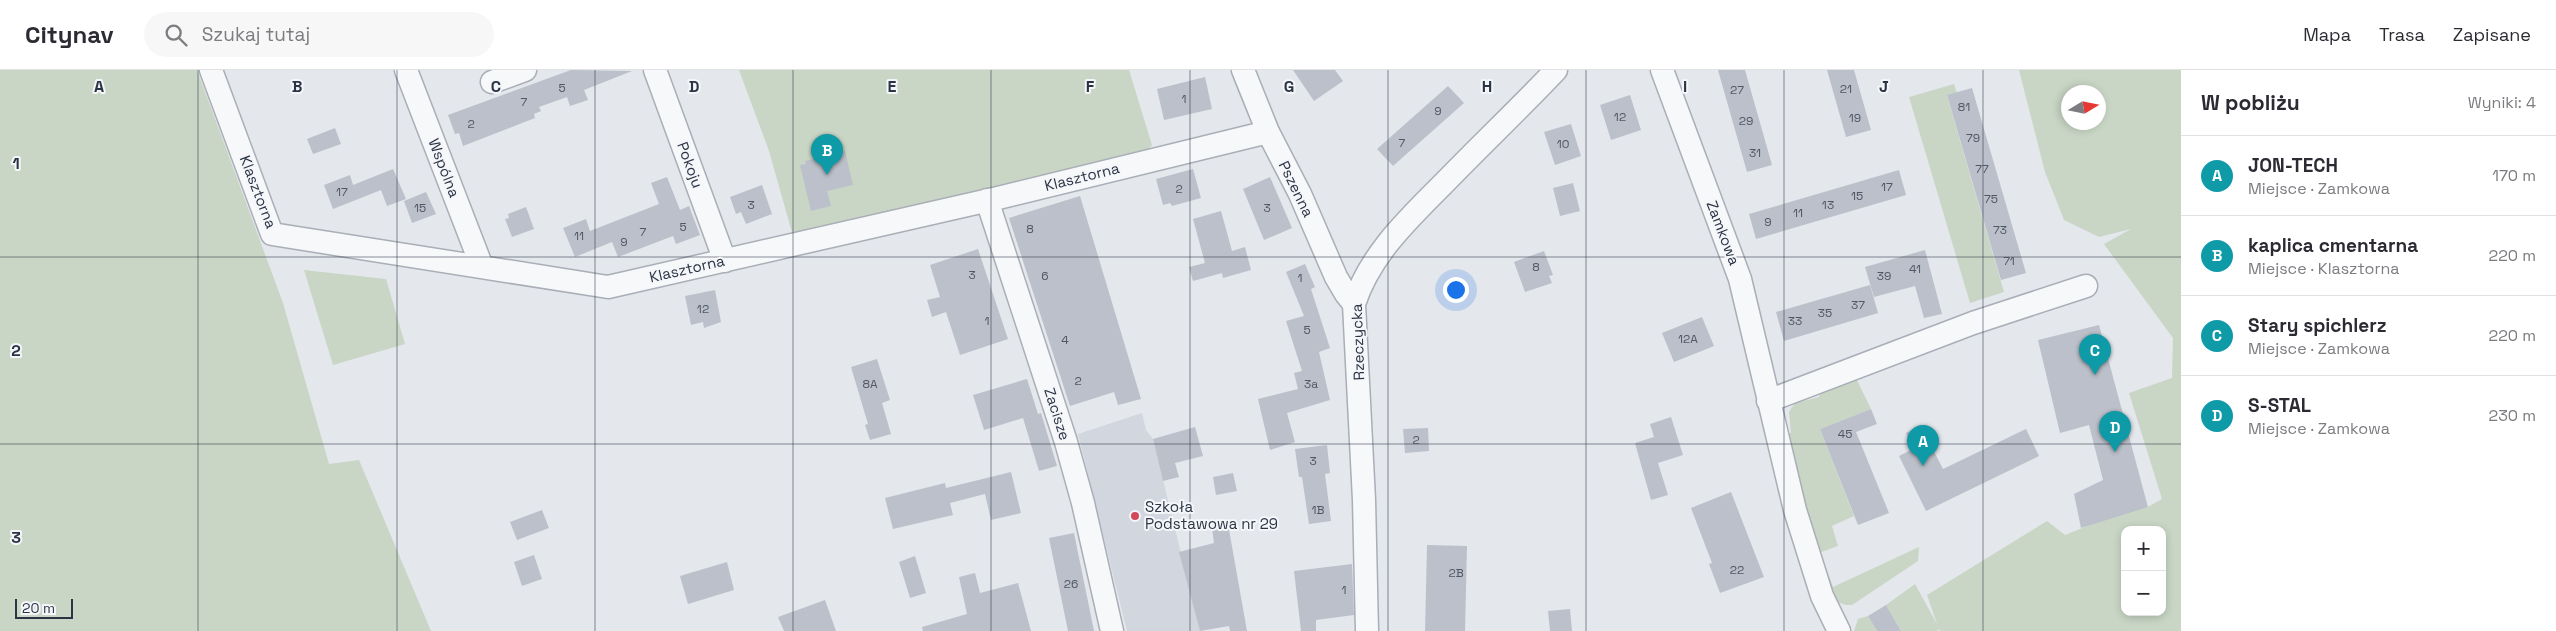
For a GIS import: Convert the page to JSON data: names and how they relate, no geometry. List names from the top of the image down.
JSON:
{
  "streets": {
    "street": [
      "Pokoju",
      "Wspólna",
      "Klasztorna",
      "Pszenna",
      "Zamkowa",
      "Rzeczycka",
      "Zacisze"
    ]
  },
  "crossings": [
    ["Pokoju", "Klasztorna"],
    ["Wspólna", "Klasztorna"],
    ["Klasztorna", "Pszenna"],
    ["Klasztorna", "Zacisze"],
    ["Pszenna", "Rzeczycka"]
  ],
  "places": ["Szkoła Podstawowa nr 29"],
  "house_numbers": [
    "5",
    "21",
    "27",
    "1",
    "7",
    "81",
    "9",
    "12",
    "19",
    "29",
    "2",
    "79",
    "7",
    "10",
    "31",
    "77",
    "17",
    "2",
    "17",
    "15",
    "75",
    "3",
    "13",
    "15",
    "3",
    "11",
    "9",
    "5",
    "8",
    "73",
    "7",
    "11",
    "9",
    "71",
    "8",
    "41",
    "3",
    "6",
    "39",
    "1",
    "37",
    "12",
    "35",
    "1",
    "33",
    "5",
    "12A",
    "4",
    "2",
    "8A",
    "3a",
    "45",
    "2",
    "3",
    "1B",
    "22",
    "2B",
    "26",
    "1"
  ],
  "scale_bar": "20 m",
  "north": "right",
  "page": {
    "header": "Citynav",
    "search": "Szukaj tutaj",
    "nav": ["Mapa", "Trasa", "Zapisane"],
    "heading": ["W pobliżu", "Wyniki: 4"],
    "pins": [
      "B",
      "C",
      "D",
      "A"
    ],
    "list": [
      {
        "mark": "A",
        "name": "JON-TECH",
        "note": "Miejsce · Zamkowa",
        "value": "170 m"
      },
      {
        "mark": "B",
        "name": "kaplica cmentarna",
        "note": "Miejsce · Klasztorna",
        "value": "220 m"
      },
      {
        "mark": "C",
        "name": "Stary spichlerz",
        "note": "Miejsce · Zamkowa",
        "value": "220 m"
      },
      {
        "mark": "D",
        "name": "S-STAL",
        "note": "Miejsce · Zamkowa",
        "value": "230 m"
      }
    ],
    "map_buttons": ["+", "−"],
    "scale": "20 m"
  },
  "grid": {
    "columns": [
      "A",
      "B",
      "C",
      "D",
      "E",
      "F",
      "G",
      "H",
      "I",
      "J"
    ],
    "rows": ["1", "2", "3"]
  }
}
